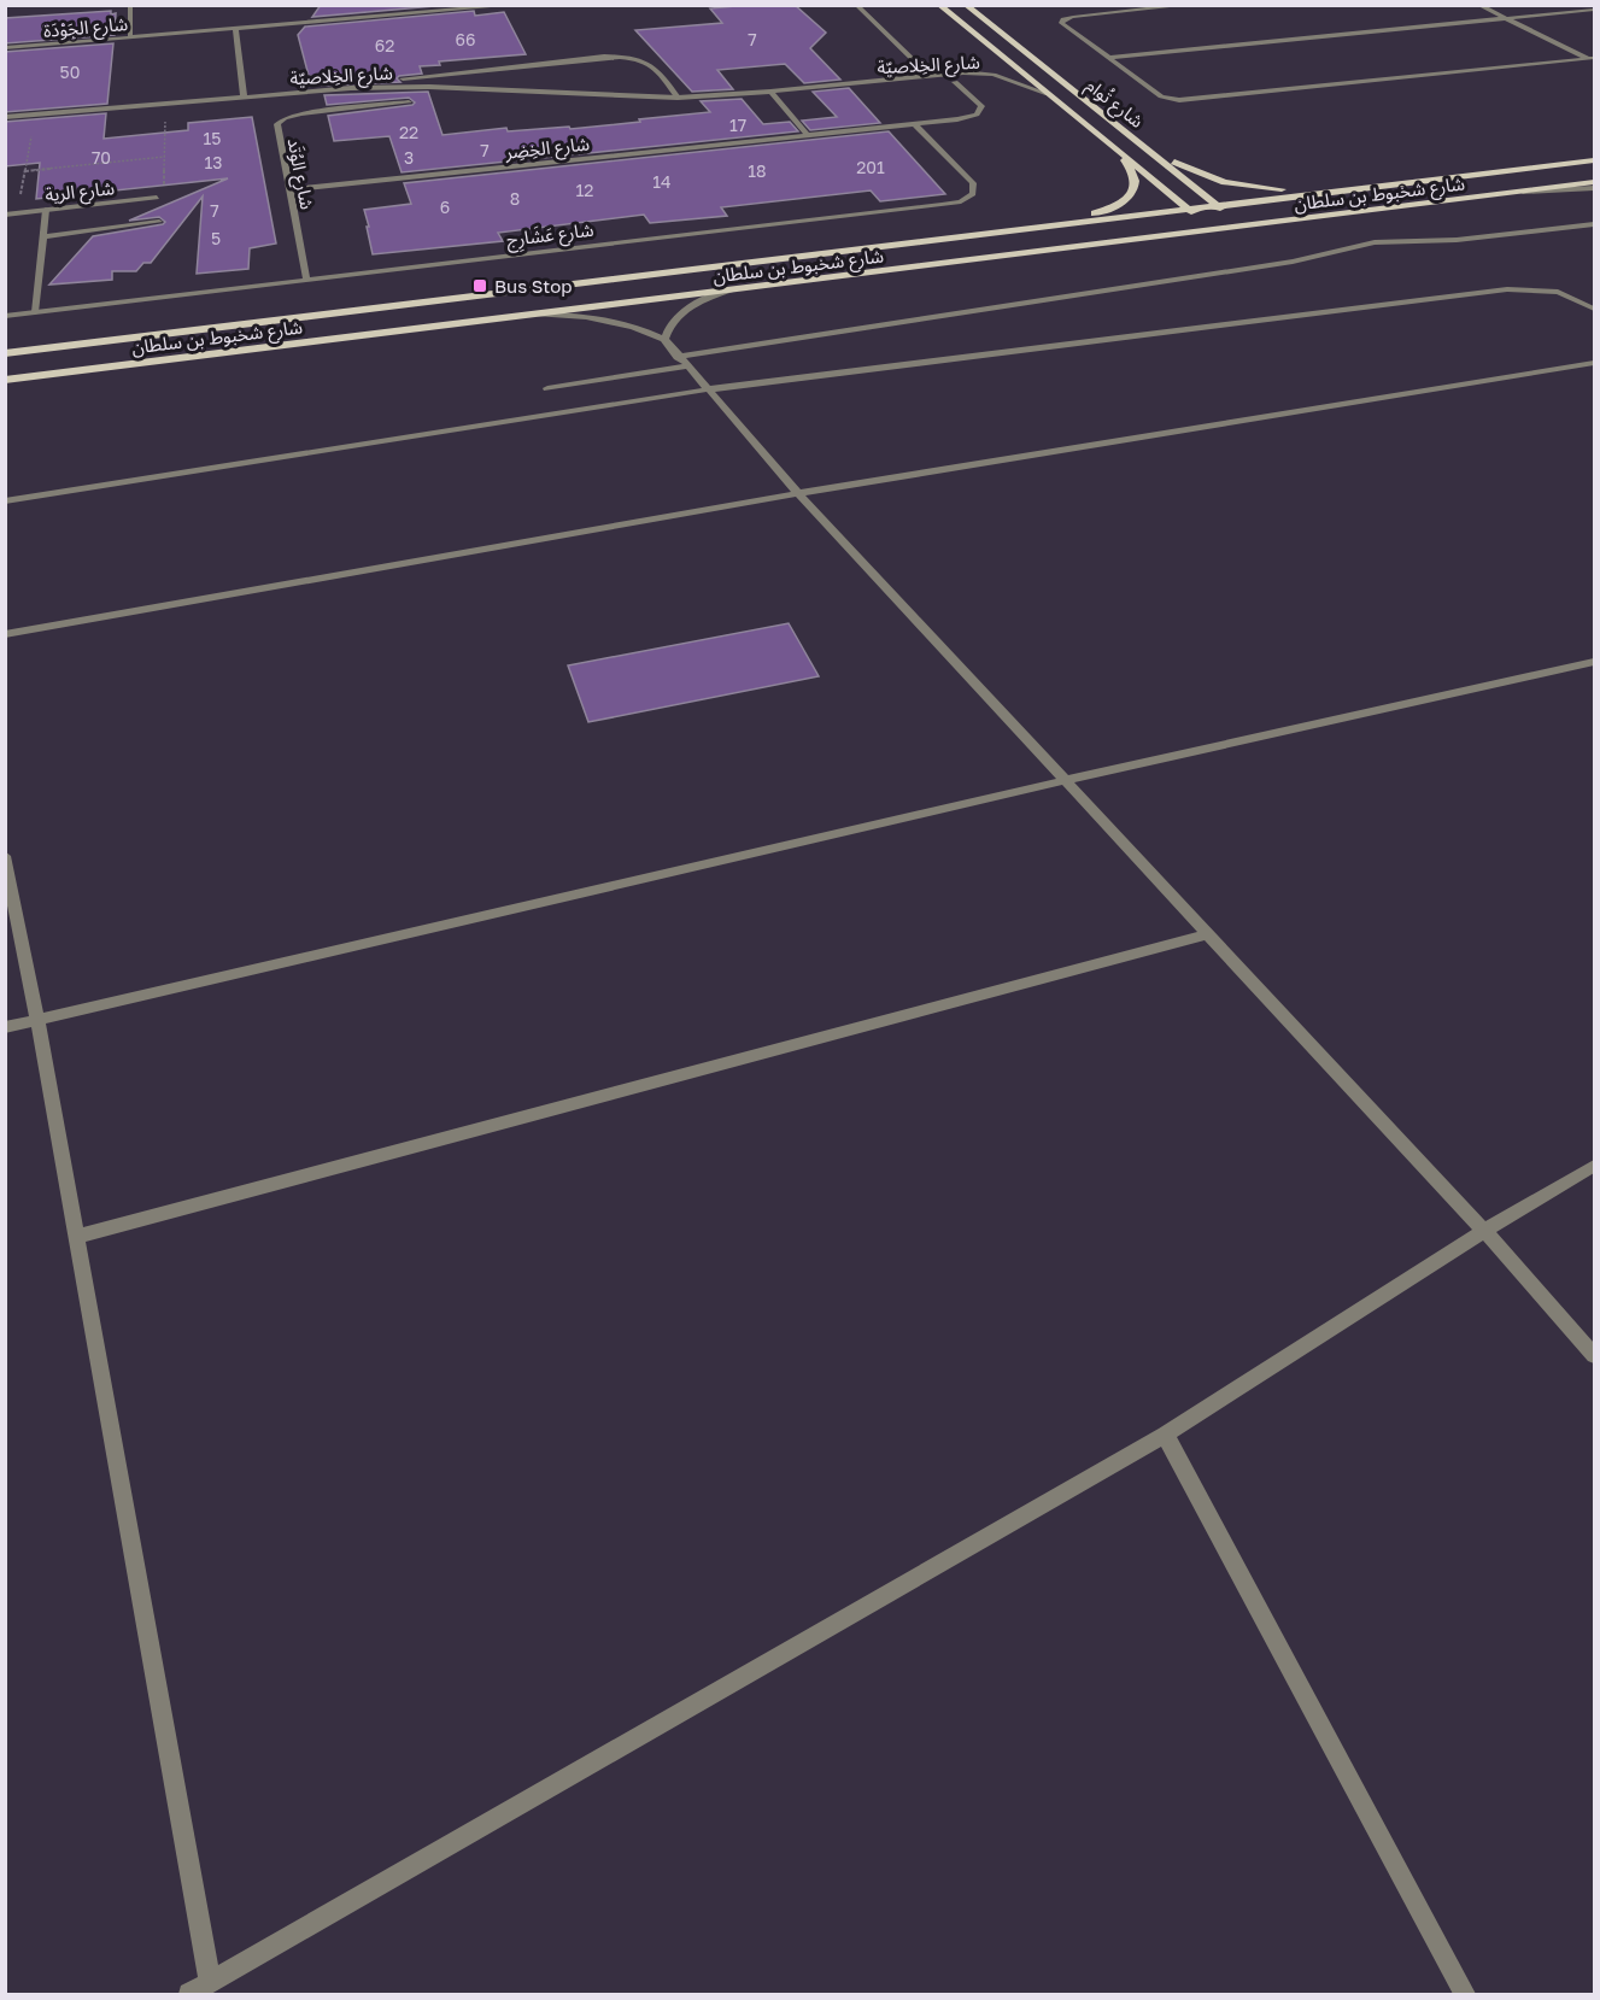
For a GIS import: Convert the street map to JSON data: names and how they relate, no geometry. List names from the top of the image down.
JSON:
{
  "streets": {
    "main road": ["شارع تُوام", "شارع شخبوط بن سلطان"],
    "street": [
      "شارع الجَوْدَة",
      "شارع الخِلاصيّة",
      "شارع الخِضِر",
      "شارع الوُتَد",
      "شارع الرية",
      "شارع عَشَارِج"
    ]
  },
  "crossings": [
    ["شارع الخِلاصيّة", "شارع تُوام"],
    ["شارع تُوام", "شارع شخبوط بن سلطان"],
    ["شارع الخِضِر", "شارع الوُتَد"],
    ["شارع الخِضِر", "شارع عَشَارِج"],
    ["شارع الوُتَد", "شارع عَشَارِج"]
  ],
  "places": {
    "transit": ["Bus Stop"]
  },
  "house_numbers": [
    "66",
    "7",
    "62",
    "50",
    "17",
    "22",
    "15",
    "7",
    "70",
    "3",
    "13",
    "201",
    "18",
    "14",
    "12",
    "8",
    "6",
    "7",
    "5"
  ]
}
